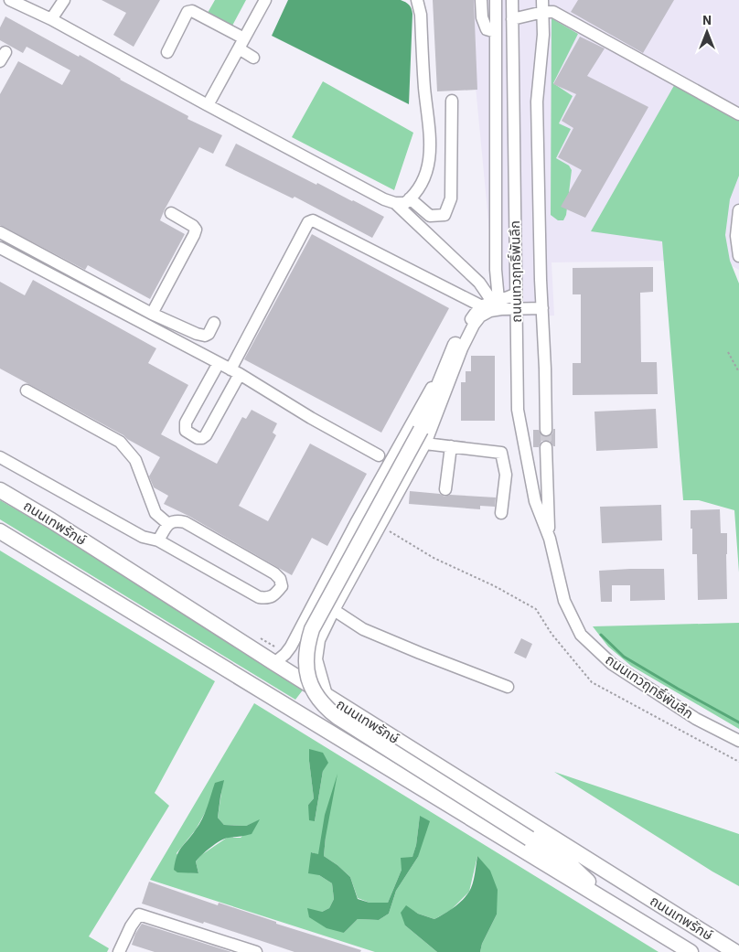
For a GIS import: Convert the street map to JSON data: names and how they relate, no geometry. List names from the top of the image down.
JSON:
{
  "streets": {
    "main road": ["ถนนเทพรักษ์"],
    "street": ["ถนนเทวฤทธิ์พันลึก"]
  },
  "north": "top"
}
